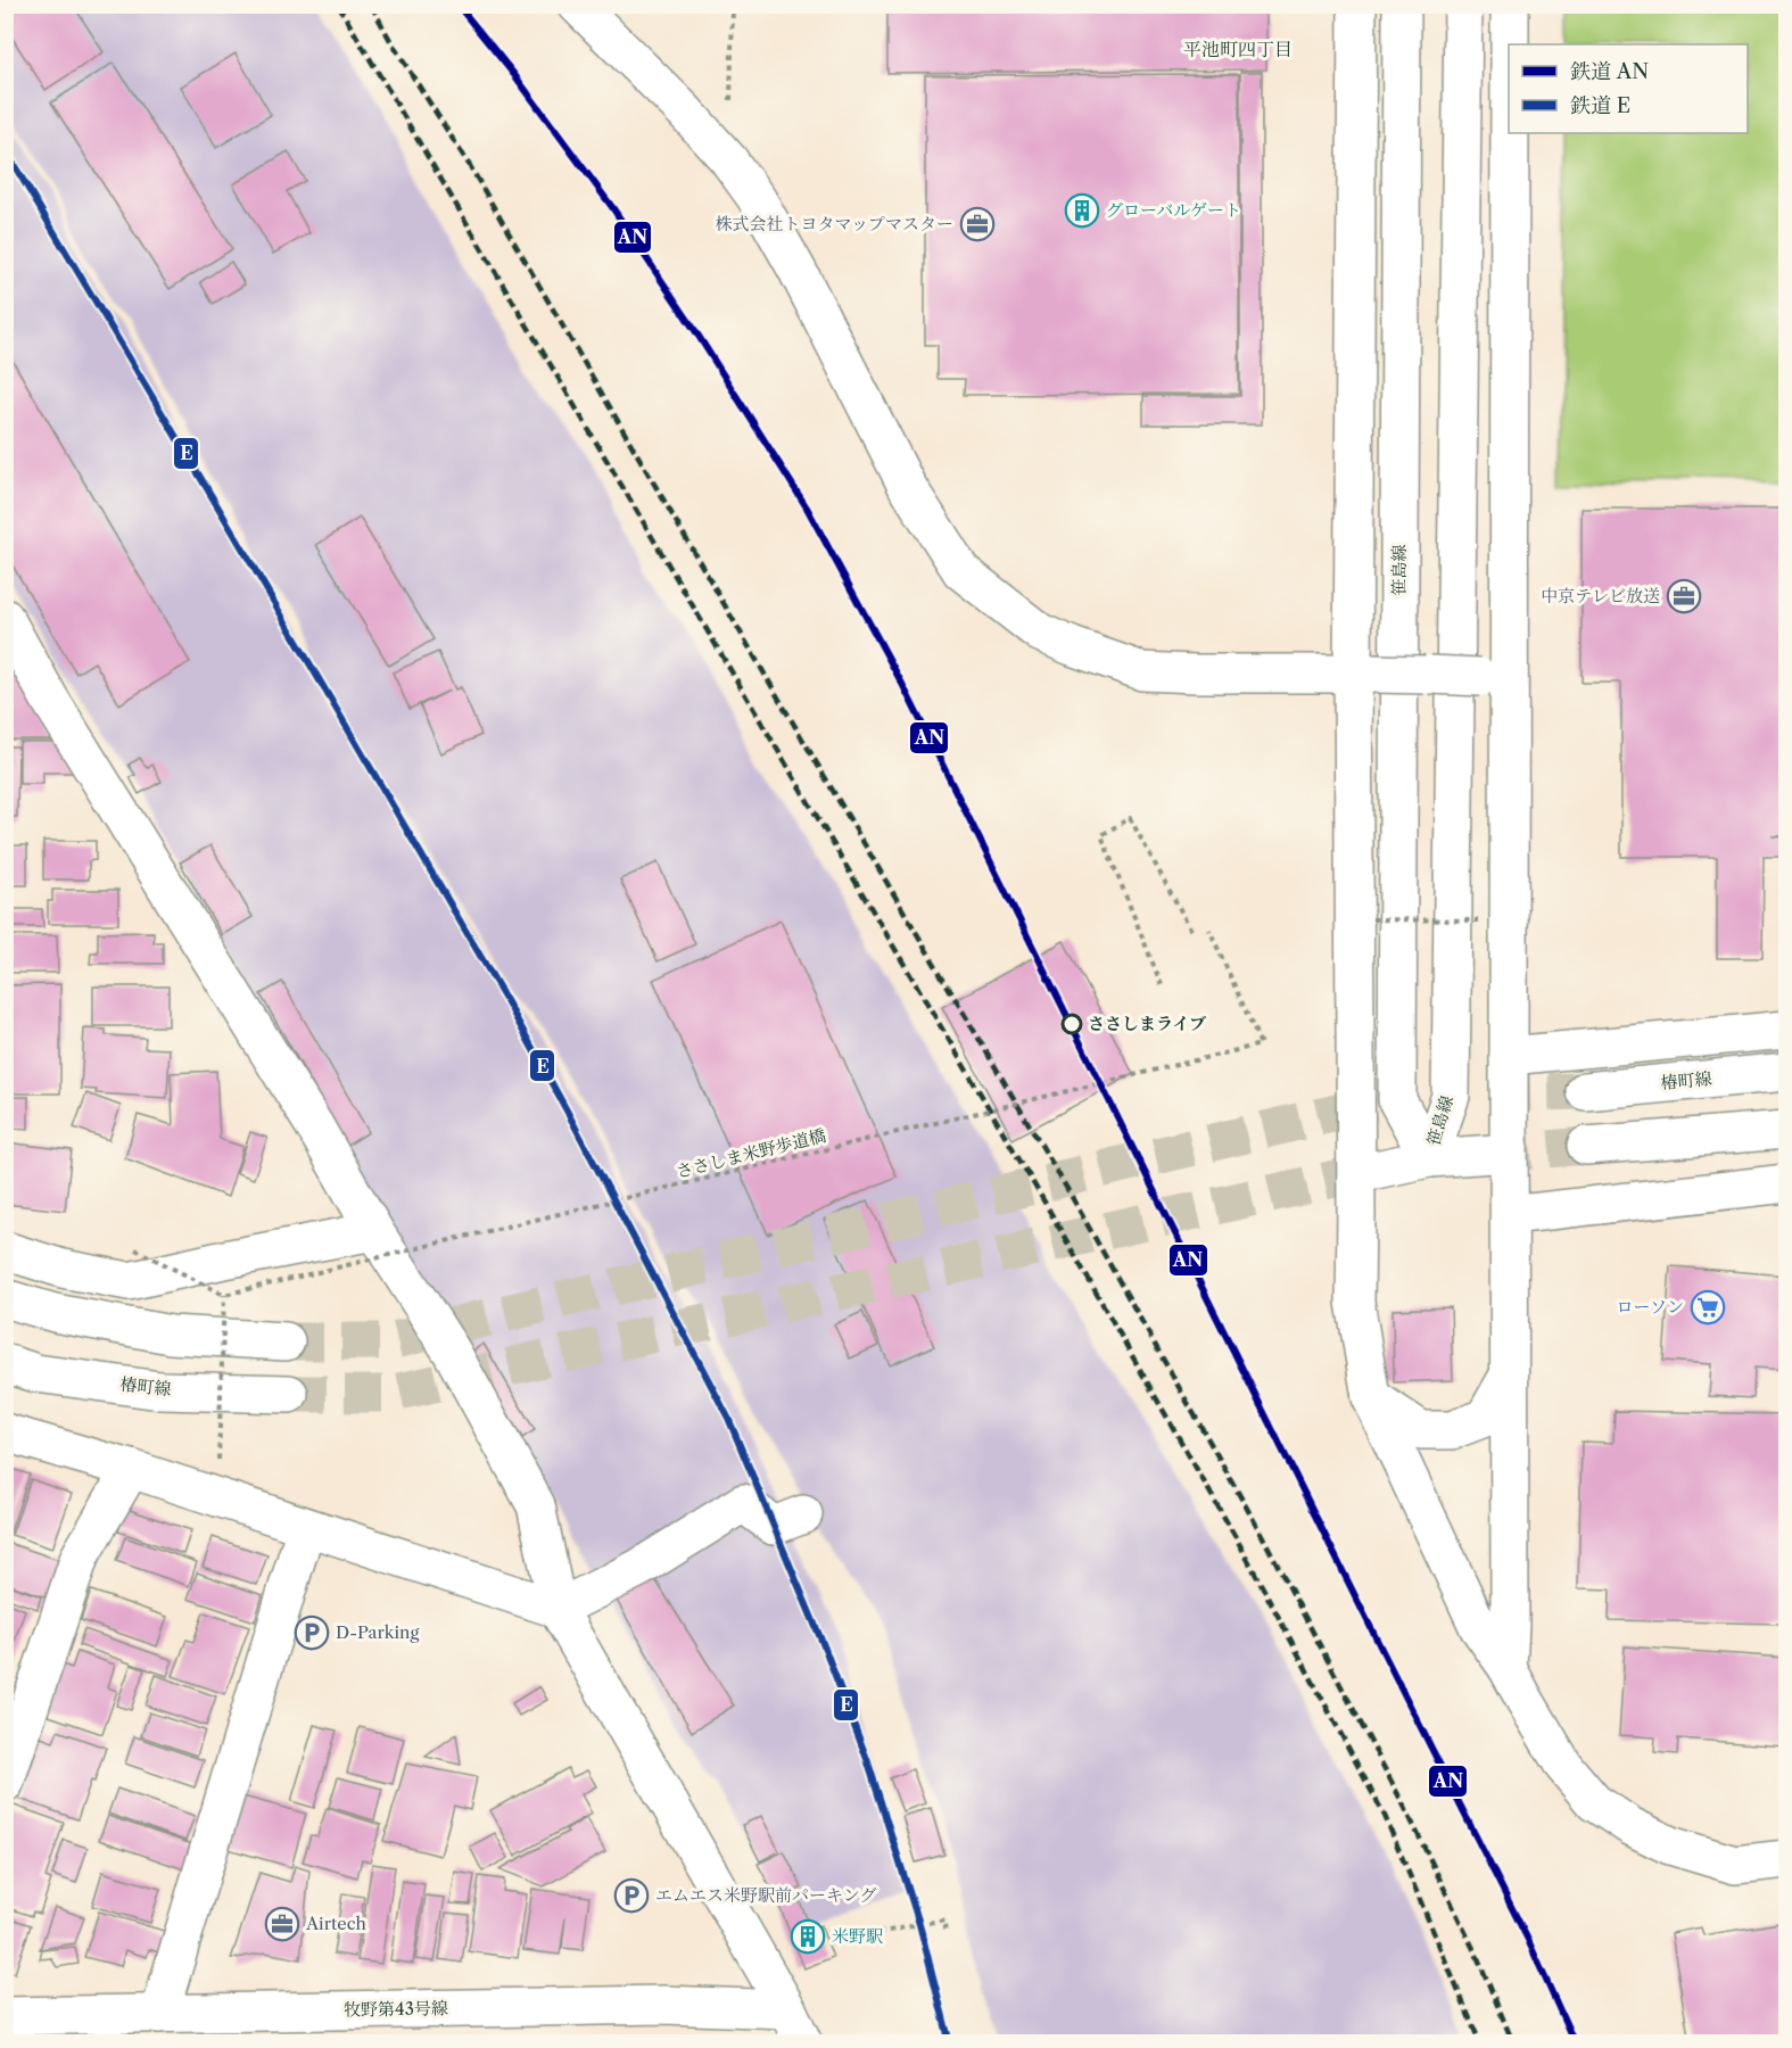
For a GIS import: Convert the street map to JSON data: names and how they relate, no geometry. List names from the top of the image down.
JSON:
{
  "streets": {
    "street": ["笹島線", "椿町線", "牧野第43号線"],
    "path": ["ささしま米野歩道橋"]
  },
  "districts": ["平池町四丁目"],
  "places": {
    "building": ["グローバルゲート", "米野駅"],
    "office": ["株式会社トヨタマップマスター", "中京テレビ放送", "Airtech"],
    "other": ["ささしまライブ"],
    "supermarket": ["ローソン"],
    "parking": ["D-Parking", "エムエス米野駅前パーキング"]
  },
  "lines": ["rail line AN", "rail line E"],
  "legend": ["鉄道 AN", "鉄道 E"]
}
